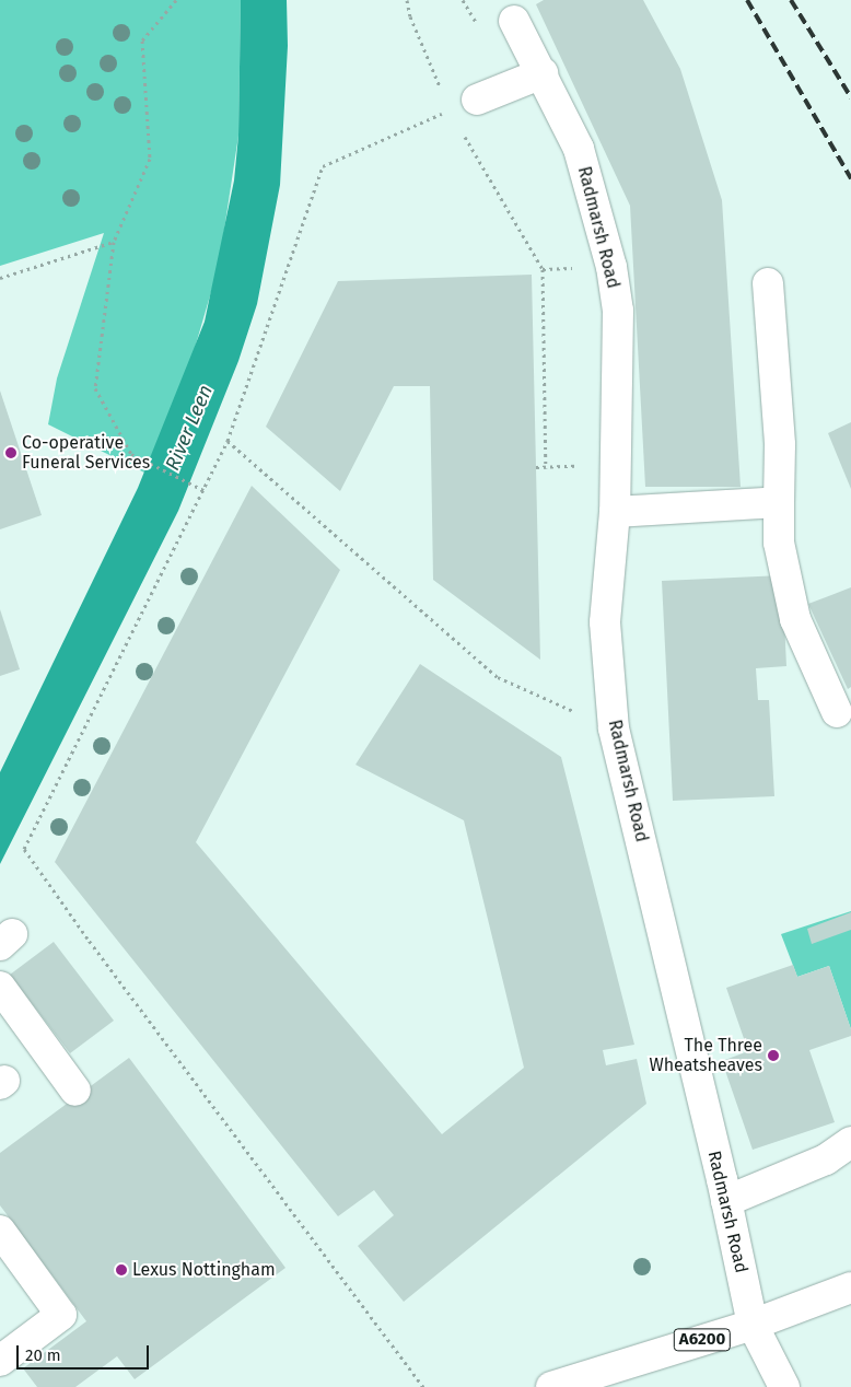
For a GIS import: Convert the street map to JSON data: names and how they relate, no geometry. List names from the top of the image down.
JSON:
{
  "streets": {
    "street": ["Radmarsh Road", "A6200"]
  },
  "crossings": [
    ["Radmarsh Road", "A6200"]
  ],
  "water": ["River Leen"],
  "places": ["Co-operative Funeral Services", "The Three Wheatsheaves", "Lexus Nottingham"],
  "scale_bar": "20 m"
}
